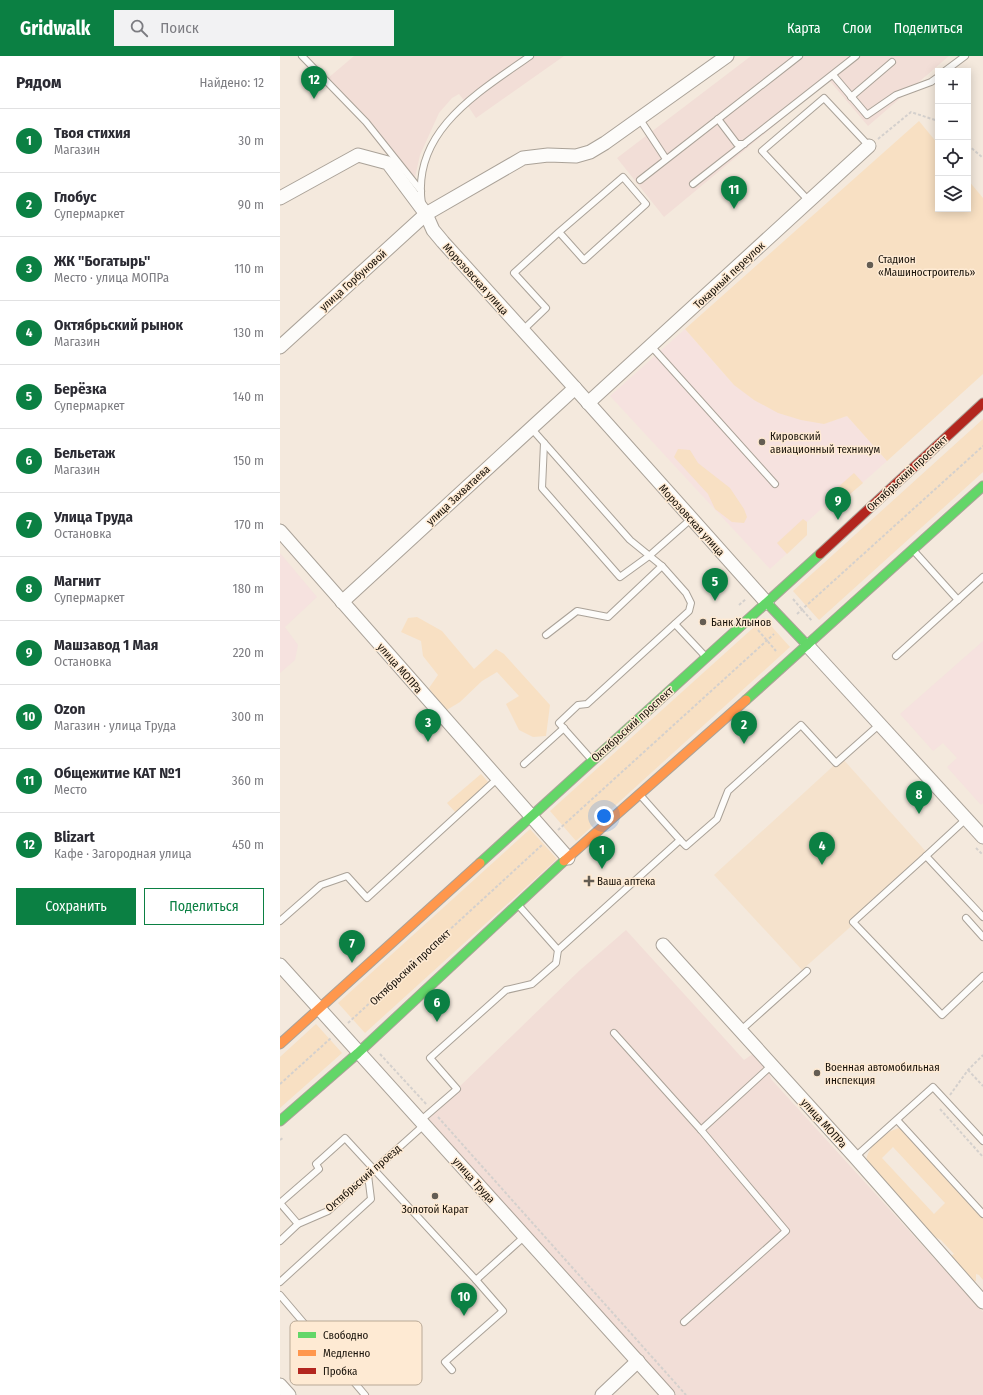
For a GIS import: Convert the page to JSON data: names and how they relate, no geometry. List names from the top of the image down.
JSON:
{
  "streets": {
    "main road": ["Морозовская улица", "Октябрьский проспект"],
    "street": [
      "Токарный переулок",
      "улица Горбуновой",
      "улица Захватаева",
      "улица МОПРа",
      "улица Труда"
    ],
    "lane": ["Октябрьский проезд"]
  },
  "crossings": [
    ["Токарный переулок", "Морозовская улица"],
    ["Морозовская улица", "улица Горбуновой"],
    ["Морозовская улица", "Октябрьский проспект"],
    ["Морозовская улица", "улица Захватаева"],
    ["Октябрьский проспект", "улица МОПРа"],
    ["Октябрьский проспект", "улица Труда"],
    ["улица Захватаева", "улица МОПРа"],
    ["Октябрьский проезд", "улица Труда"]
  ],
  "places": {
    "other": [
      "Стадион «Машиностроитель»",
      "Кировский авиационный техникум",
      "Банк Хлынов",
      "Военная автомобильная инспекция",
      "Золотой Карат"
    ],
    "health": ["Ваша аптека"]
  },
  "legend": ["Свободно", "Медленно", "Пробка"],
  "page": {
    "header": "Gridwalk",
    "search": "Поиск",
    "nav": ["Карта", "Слои", "Поделиться"],
    "heading": ["Рядом", "Найдено: 12"],
    "pins": [
      "12",
      "11",
      "9",
      "5",
      "3",
      "2",
      "8",
      "4",
      "1",
      "7",
      "6",
      "10"
    ],
    "map_buttons": ["+", "−"],
    "list": [
      {
        "mark": "1",
        "name": "Твоя стихия",
        "note": "Магазин",
        "value": "30 m"
      },
      {
        "mark": "2",
        "name": "Глобус",
        "note": "Супермаркет",
        "value": "90 m"
      },
      {
        "mark": "3",
        "name": "ЖК \"Богатырь\"",
        "note": "Место · улица МОПРа",
        "value": "110 m"
      },
      {
        "mark": "4",
        "name": "Октябрьский рынок",
        "note": "Магазин",
        "value": "130 m"
      },
      {
        "mark": "5",
        "name": "Берёзка",
        "note": "Супермаркет",
        "value": "140 m"
      },
      {
        "mark": "6",
        "name": "Бельетаж",
        "note": "Магазин",
        "value": "150 m"
      },
      {
        "mark": "7",
        "name": "Улица Труда",
        "note": "Остановка",
        "value": "170 m"
      },
      {
        "mark": "8",
        "name": "Магнит",
        "note": "Супермаркет",
        "value": "180 m"
      },
      {
        "mark": "9",
        "name": "Машзавод 1 Мая",
        "note": "Остановка",
        "value": "220 m"
      },
      {
        "mark": "10",
        "name": "Ozon",
        "note": "Магазин · улица Труда",
        "value": "300 m"
      },
      {
        "mark": "11",
        "name": "Общежитие КАТ №1",
        "note": "Место",
        "value": "360 m"
      },
      {
        "mark": "12",
        "name": "Blizart",
        "note": "Кафе · Загородная улица",
        "value": "450 m"
      }
    ],
    "buttons": ["Сохранить", "Поделиться"]
  }
}
